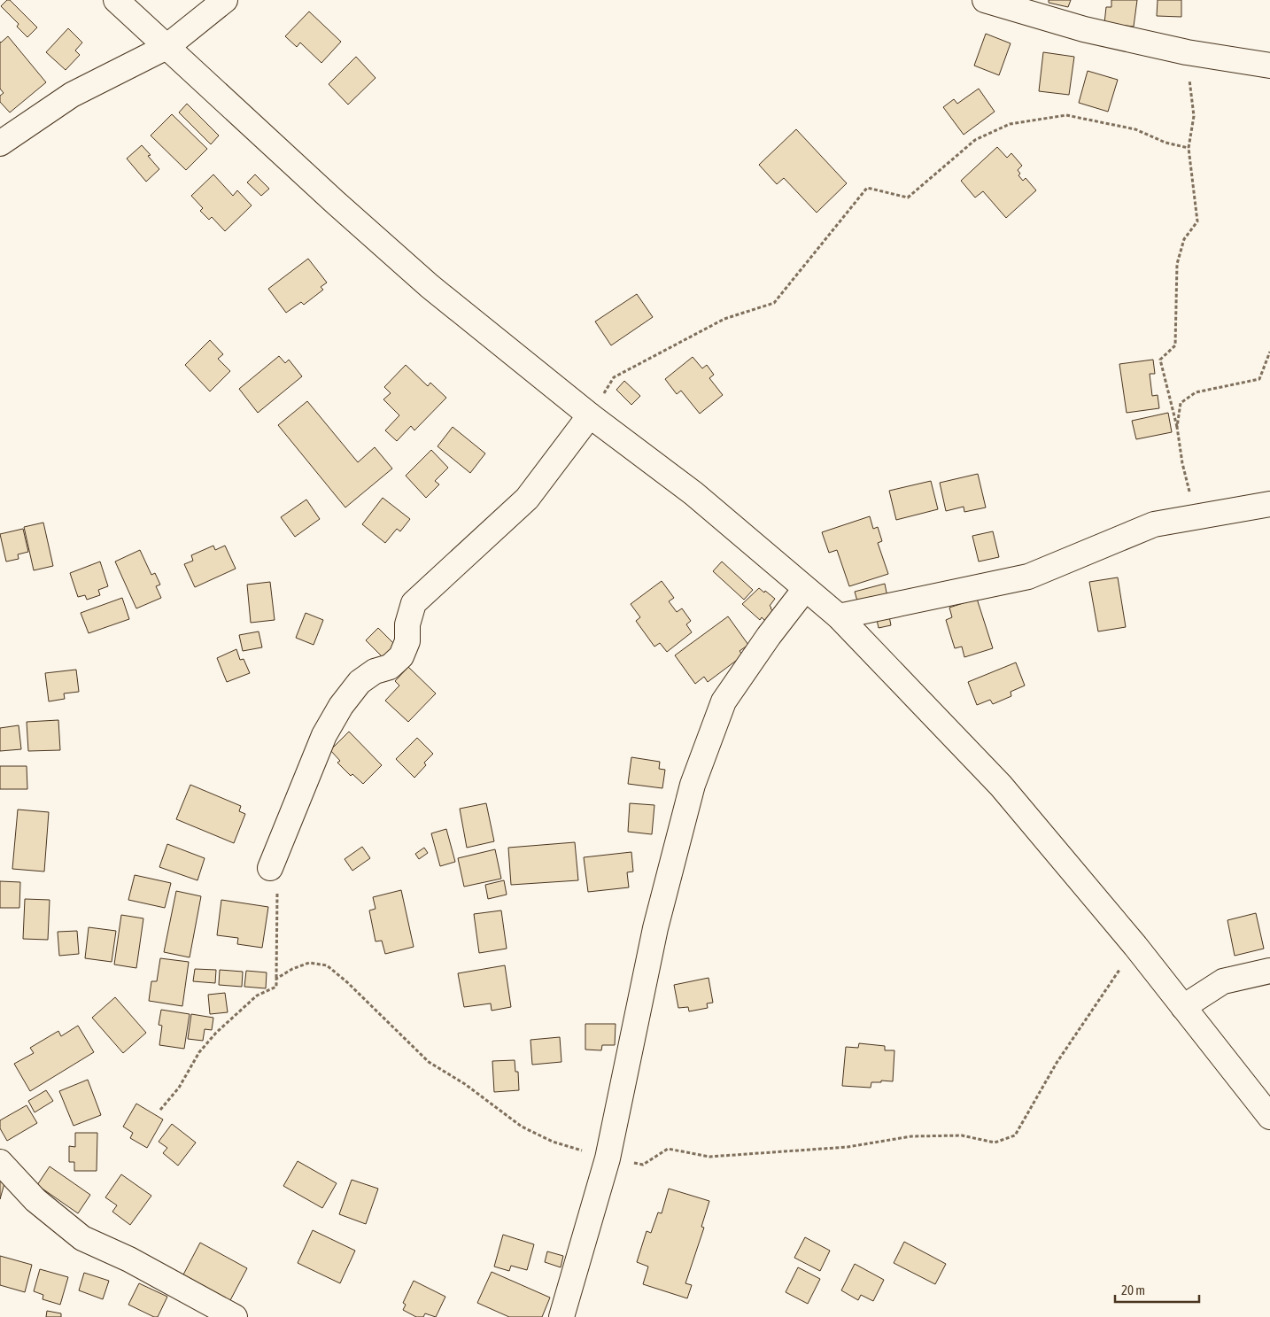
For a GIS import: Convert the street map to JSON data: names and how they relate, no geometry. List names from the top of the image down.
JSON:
{
  "scale_bar": "20 m"
}
